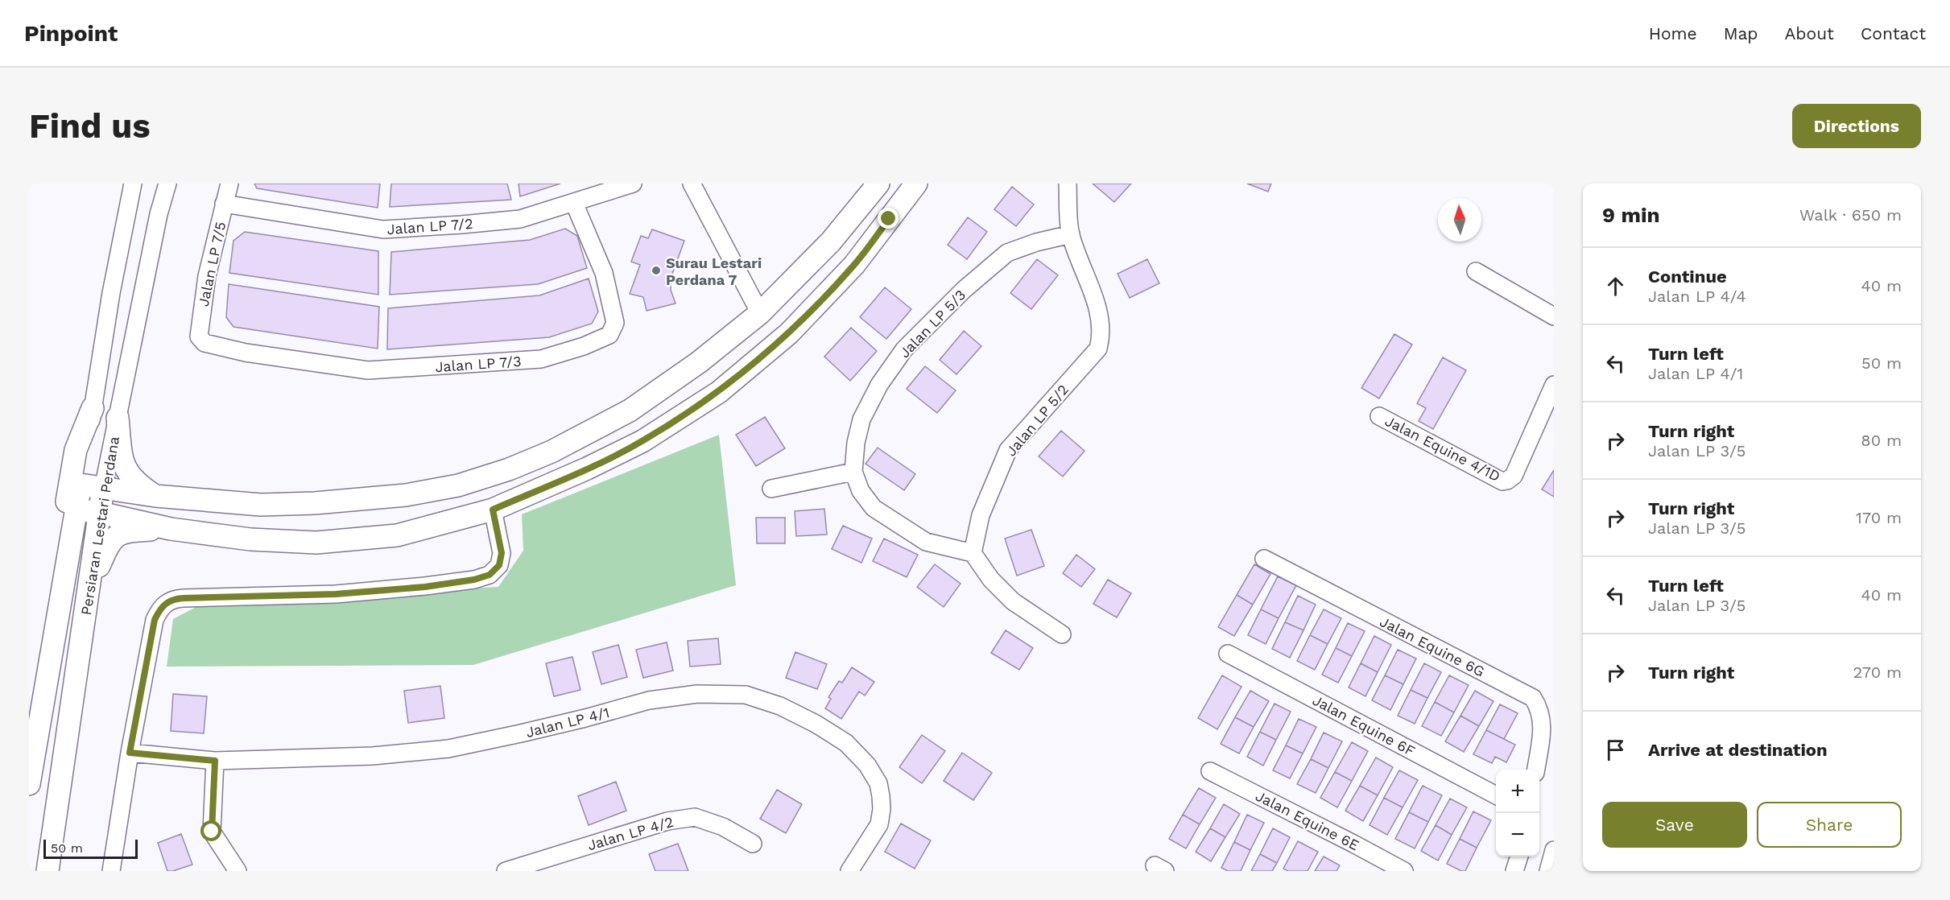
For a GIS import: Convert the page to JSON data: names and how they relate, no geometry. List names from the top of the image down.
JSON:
{
  "streets": {
    "main road": ["Persiaran Lestari Perdana"],
    "street": [
      "Jalan LP 7/2",
      "Jalan LP 7/5",
      "Jalan LP 5/3",
      "Jalan LP 7/3",
      "Jalan LP 5/2",
      "Jalan Equine 4/1D",
      "Jalan Equine 6G",
      "Jalan LP 4/1",
      "Jalan Equine 6F",
      "Jalan Equine 6E",
      "Jalan LP 4/2"
    ]
  },
  "crossings": [
    ["Jalan LP 7/2", "Jalan LP 7/5"],
    ["Jalan LP 7/2", "Jalan LP 7/3"],
    ["Jalan LP 7/5", "Jalan LP 7/3"],
    ["Jalan LP 5/3", "Jalan LP 5/2"]
  ],
  "places": ["Surau Lestari Perdana 7"],
  "scale_bar": "50 m",
  "north": "top",
  "page": {
    "header": "Pinpoint",
    "nav": [
      "Home",
      "Map",
      "About",
      "Contact"
    ],
    "buttons": [
      "Directions",
      ["Save", "Share"]
    ],
    "title": "Find us",
    "heading": ["9 min", "Walk · 650 m"],
    "list": [
      ["Continue", "Jalan LP 4/4", "40 m"],
      ["Turn left", "Jalan LP 4/1", "50 m"],
      ["Turn right", "Jalan LP 3/5", "80 m"],
      ["Turn right", "Jalan LP 3/5", "170 m"],
      ["Turn left", "Jalan LP 3/5", "40 m"],
      ["Turn right", "270 m"],
      "Arrive at destination"
    ],
    "map_buttons": ["+", "−"],
    "scale": "50 m"
  }
}
